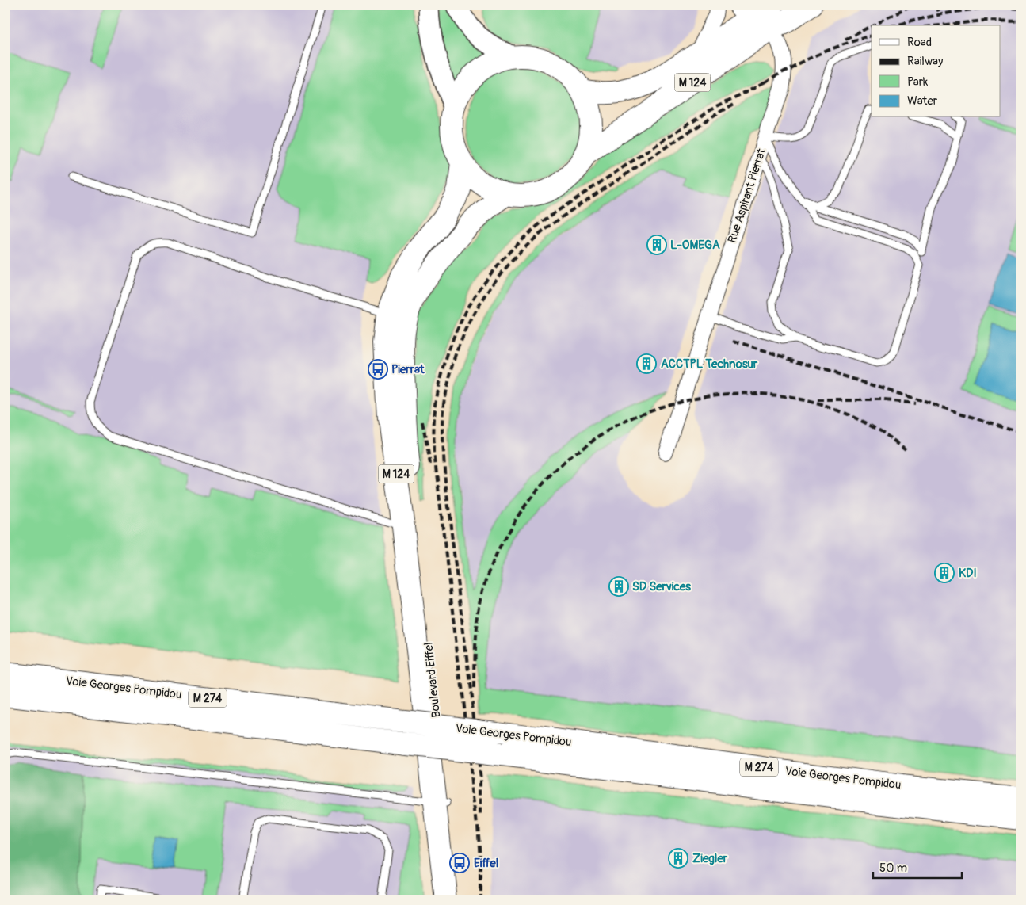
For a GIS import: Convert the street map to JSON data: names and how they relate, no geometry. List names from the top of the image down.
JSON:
{
  "streets": {
    "main road": [
      "M 124",
      "Boulevard Eiffel",
      "Voie Georges Pompidou",
      "M 274"
    ],
    "street": ["Rue Aspirant Pierrat"]
  },
  "crossings": [
    ["M 124", "Rue Aspirant Pierrat"],
    ["M 124", "Boulevard Eiffel"]
  ],
  "places": {
    "building": [
      "L-OMEGA",
      "ACCTPL Technosur",
      "KDI",
      "SD Services",
      "Ziegler"
    ],
    "bus stop": ["Pierrat", "Eiffel"]
  },
  "legend": [
    "Road",
    "Railway",
    "Park",
    "Water"
  ],
  "scale_bar": "50 m"
}
